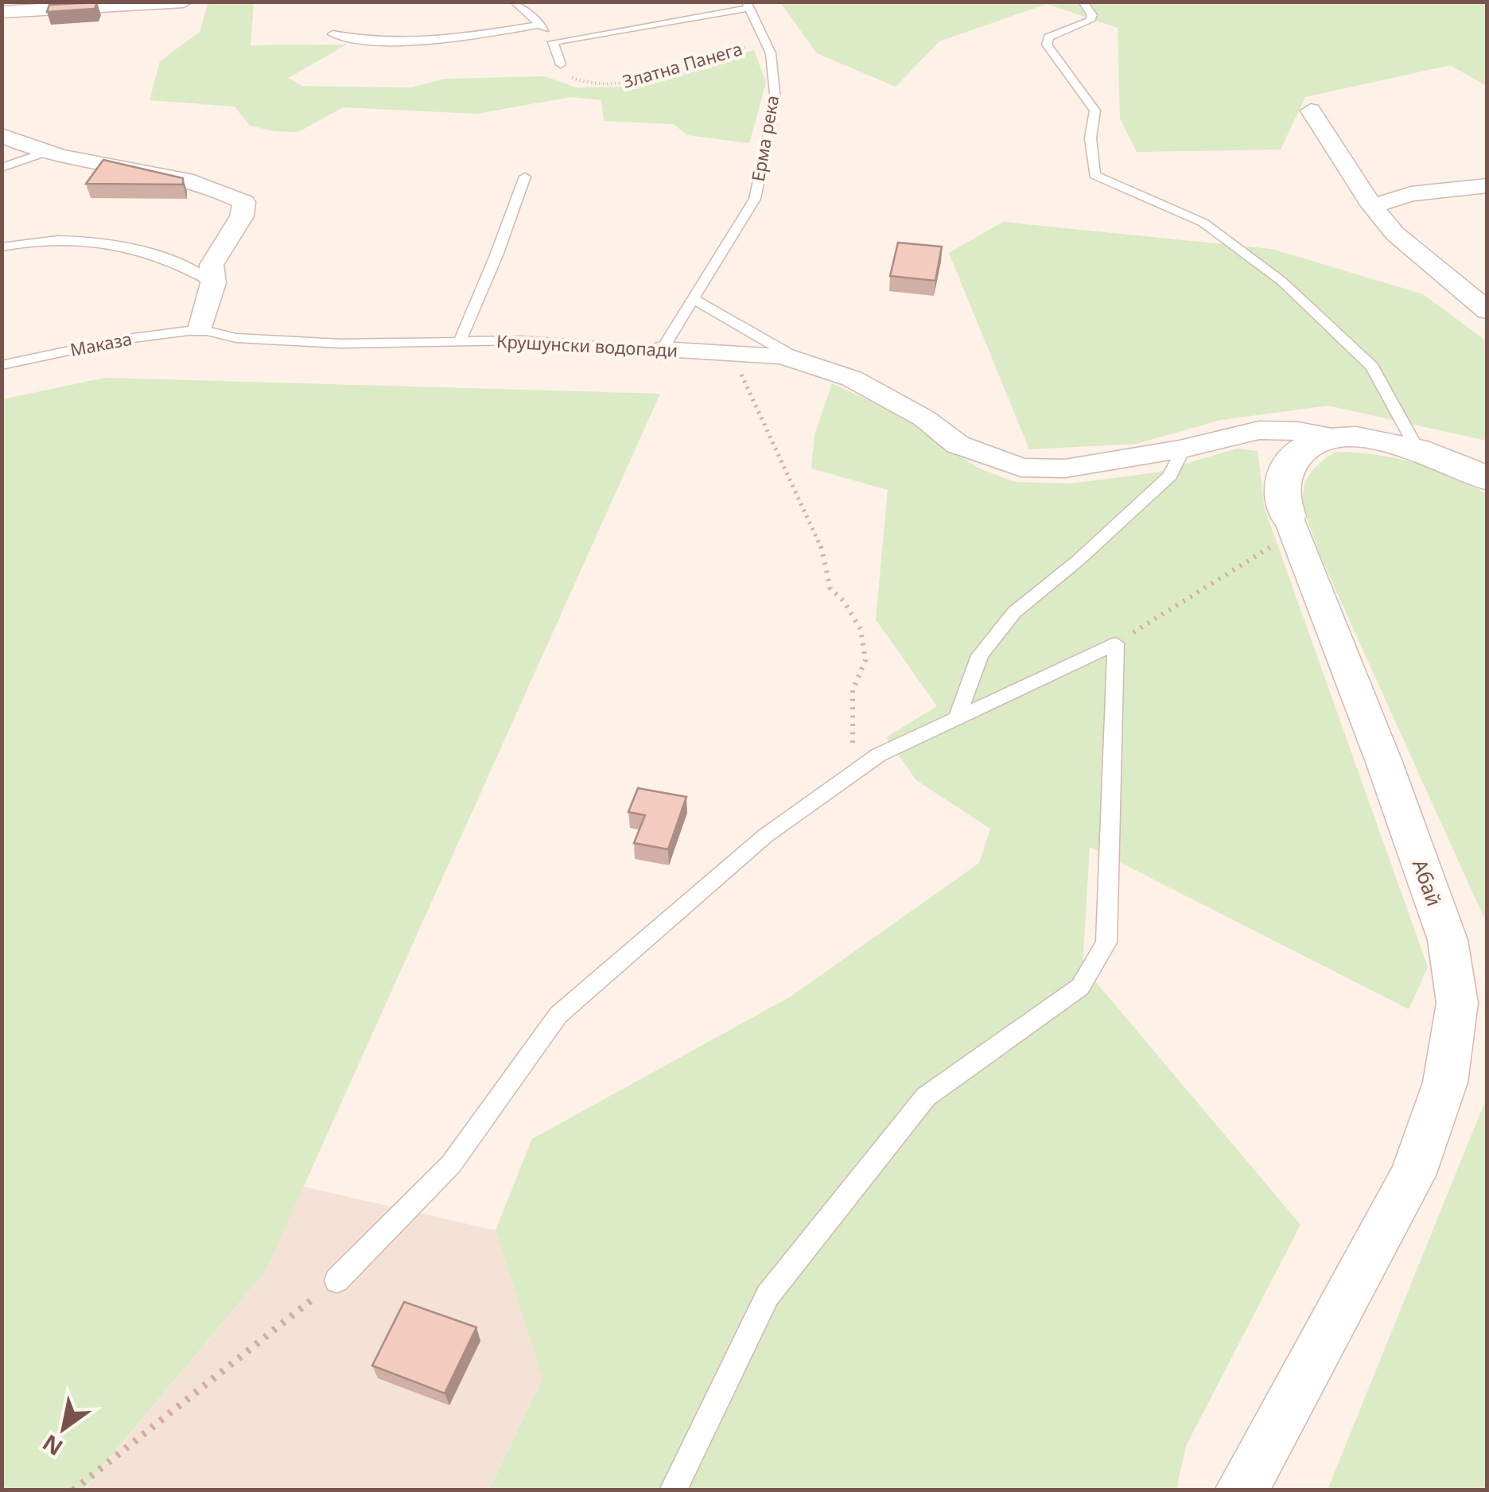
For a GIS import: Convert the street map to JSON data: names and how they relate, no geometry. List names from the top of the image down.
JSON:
{
  "streets": {
    "street": ["Крушунски водопади", "Абай"],
    "lane": ["Ерма река", "Маказа"],
    "path": ["Златна Панега"]
  },
  "crossings": [
    ["Златна Панега", "Ерма река"],
    ["Ерма река", "Крушунски водопади"],
    ["Маказа", "Крушунски водопади"],
    ["Крушунски водопади", "Абай"]
  ],
  "north": "bottom left"
}
